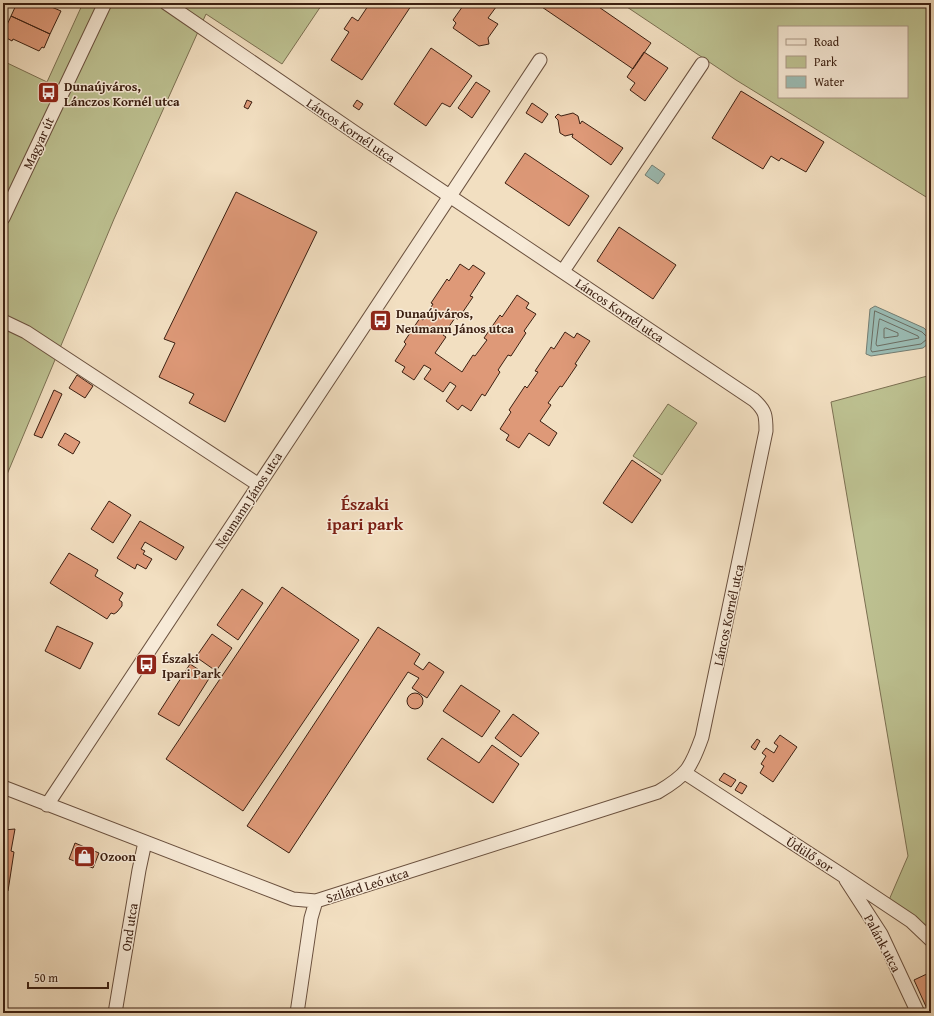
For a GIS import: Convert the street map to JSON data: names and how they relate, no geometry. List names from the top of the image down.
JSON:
{
  "streets": {
    "street": [
      "Láncos Kornél utca",
      "Magyar út",
      "Neumann János utca",
      "Üdülő sor",
      "Szilárd Leó utca",
      "Ond utca",
      "Palánk utca"
    ]
  },
  "crossings": [
    ["Láncos Kornél utca", "Neumann János utca"],
    ["Láncos Kornél utca", "Üdülő sor"],
    ["Láncos Kornél utca", "Szilárd Leó utca"],
    ["Neumann János utca", "Szilárd Leó utca"],
    ["Üdülő sor", "Szilárd Leó utca"],
    ["Üdülő sor", "Palánk utca"],
    ["Szilárd Leó utca", "Ond utca"]
  ],
  "districts": ["Északi ipari park"],
  "places": {
    "bus stop": ["Dunaújváros, Lánczos Kornél utca", "Dunaújváros, Neumann János utca", "Északi Ipari Park"],
    "shop": ["Ozoon"]
  },
  "legend": ["Road", "Park", "Water"],
  "scale_bar": "50 m"
}
